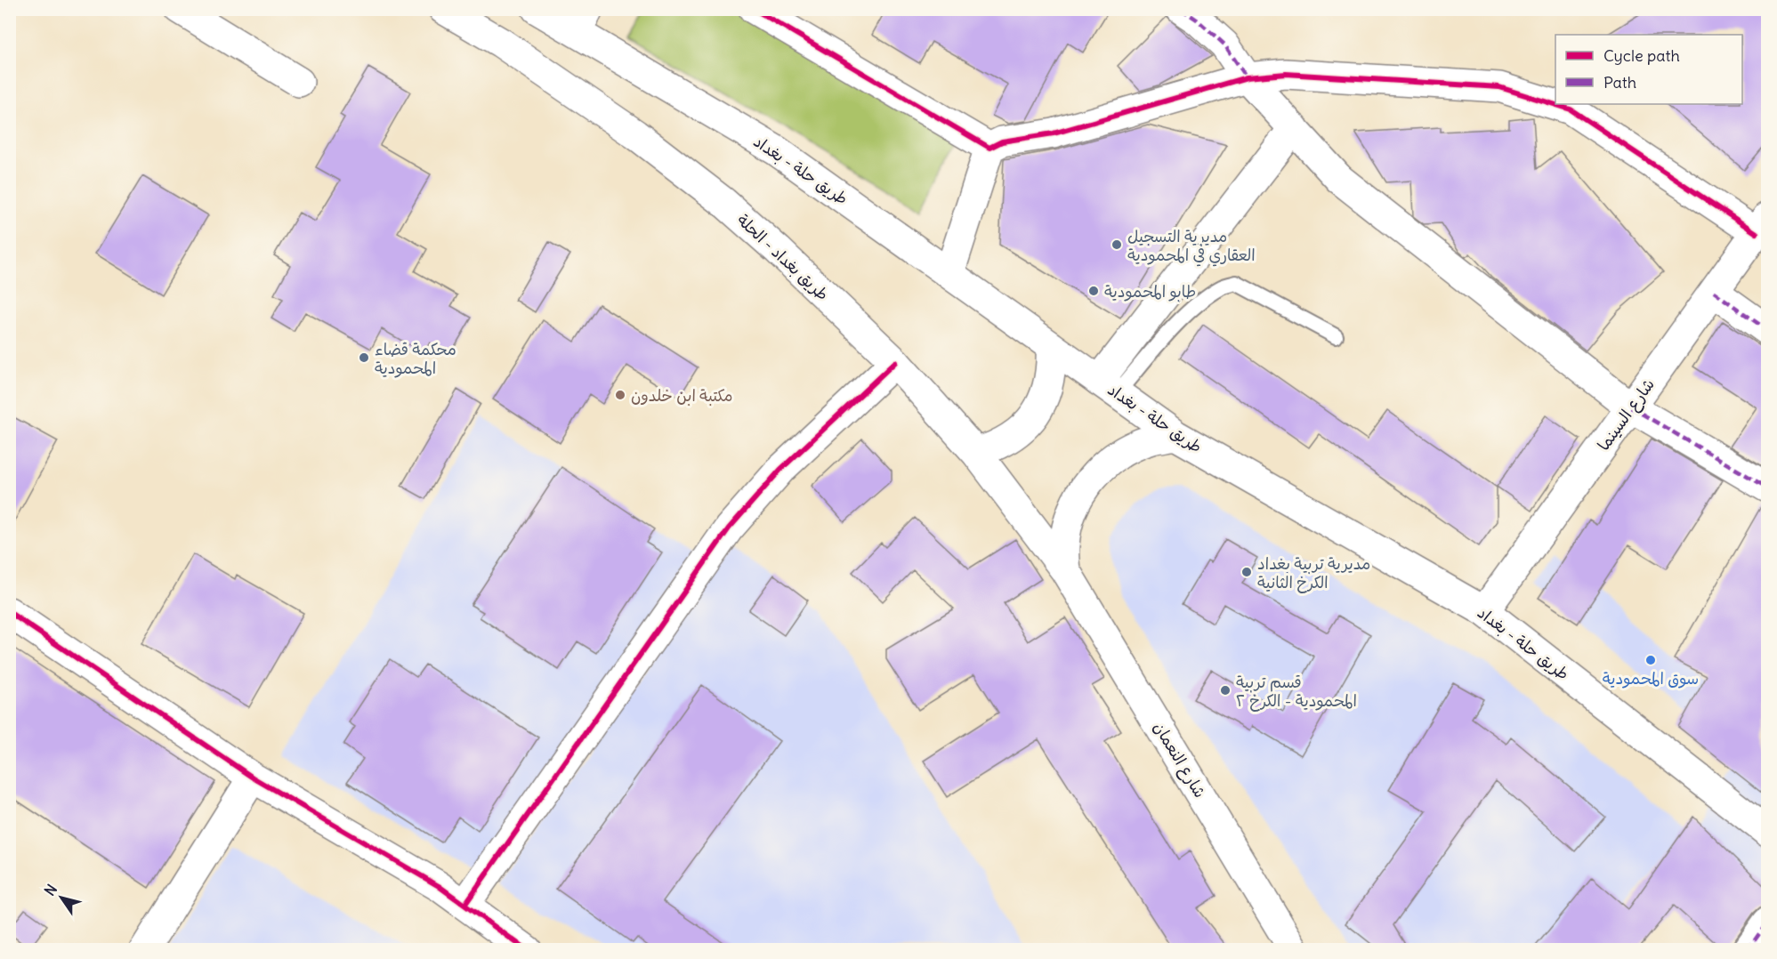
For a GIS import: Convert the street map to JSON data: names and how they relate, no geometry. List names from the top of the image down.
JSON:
{
  "streets": {
    "street": [
      "طريق حلة - بغداد",
      "طريق بغداد - الحلة",
      "شارع السينما",
      "شارع النعمان"
    ]
  },
  "crossings": [
    ["طريق حلة - بغداد", "شارع السينما"],
    ["طريق بغداد - الحلة", "شارع النعمان"]
  ],
  "places": [
    "مديرية التسجيل العقاري في المحمودية",
    "طابو المحمودية",
    "محكمة قضاء المحمودية",
    "مكتبة ابن خلدون",
    "مديرية تربية بغداد الكرخ الثانية",
    "سوق المحمودية",
    "قسم تربية المحمودية - الكرخ ٢"
  ],
  "legend": ["Cycle path", "Path"],
  "north": "top left"
}
